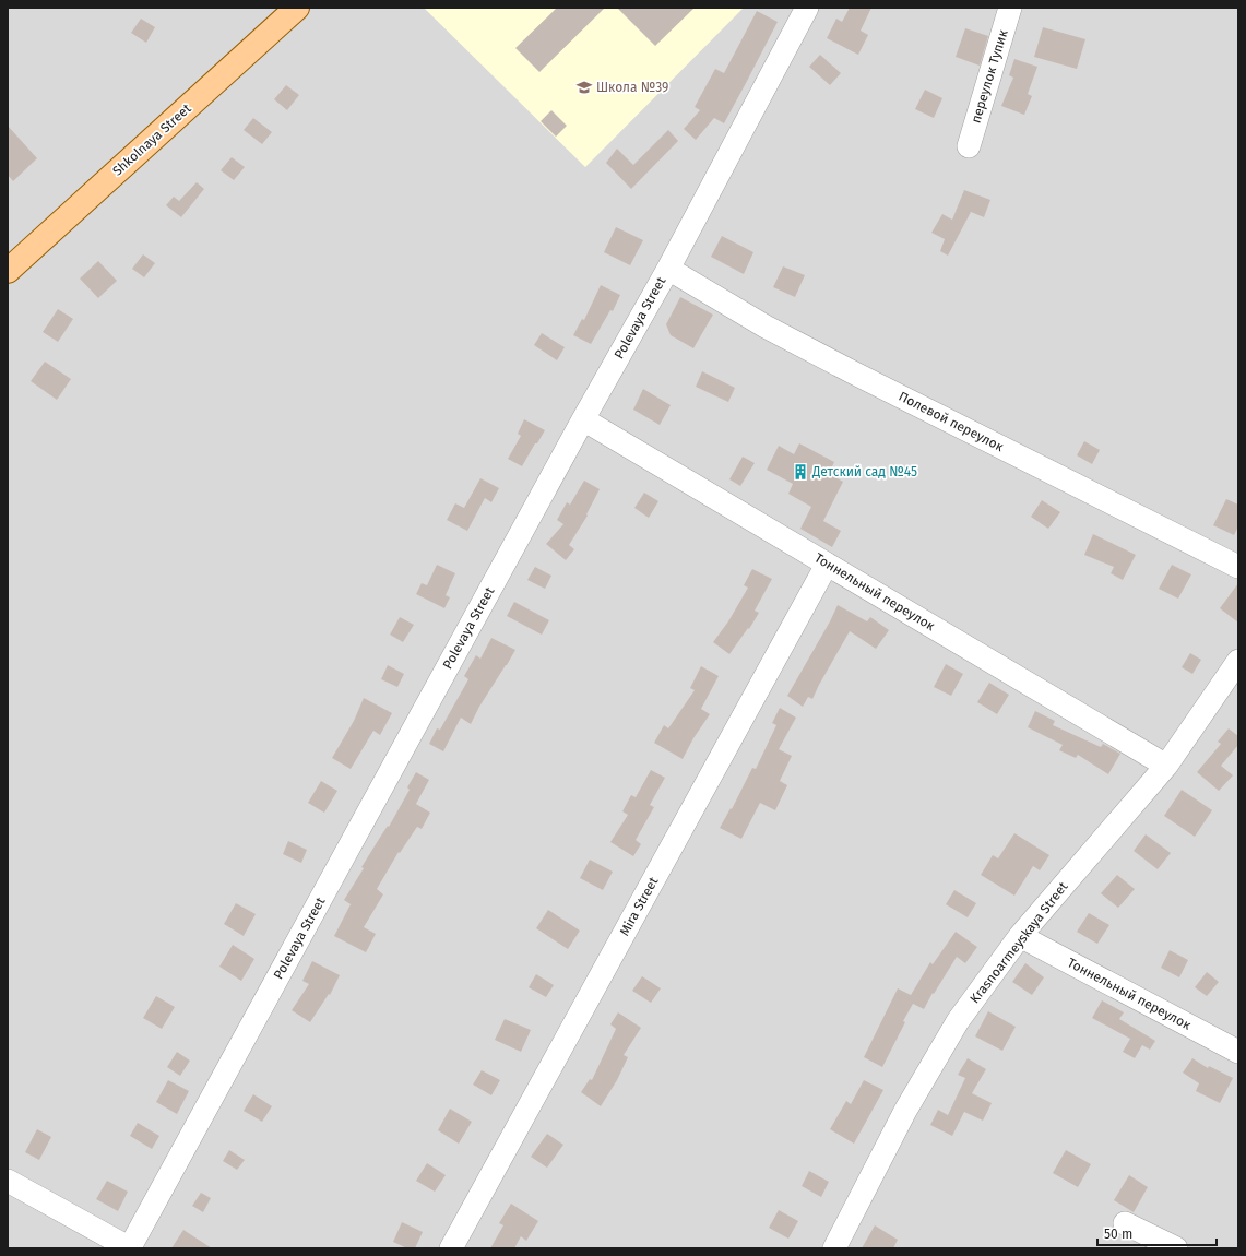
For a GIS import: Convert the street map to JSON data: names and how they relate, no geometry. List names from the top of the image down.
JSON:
{
  "streets": {
    "main road": ["Shkolnaya Street"],
    "street": [
      "переулок Тупик",
      "Polevaya Street",
      "Полевой переулок",
      "Тоннельный переулок",
      "Mira Street",
      "Krasnoarmeyskaya Street"
    ]
  },
  "crossings": [
    ["Polevaya Street", "Полевой переулок"],
    ["Polevaya Street", "Тоннельный переулок"],
    ["Тоннельный переулок", "Mira Street"],
    ["Тоннельный переулок", "Krasnoarmeyskaya Street"]
  ],
  "places": {
    "school or university": ["Школа №39"],
    "building": ["Детский сад №45"]
  },
  "scale_bar": "50 m"
}
